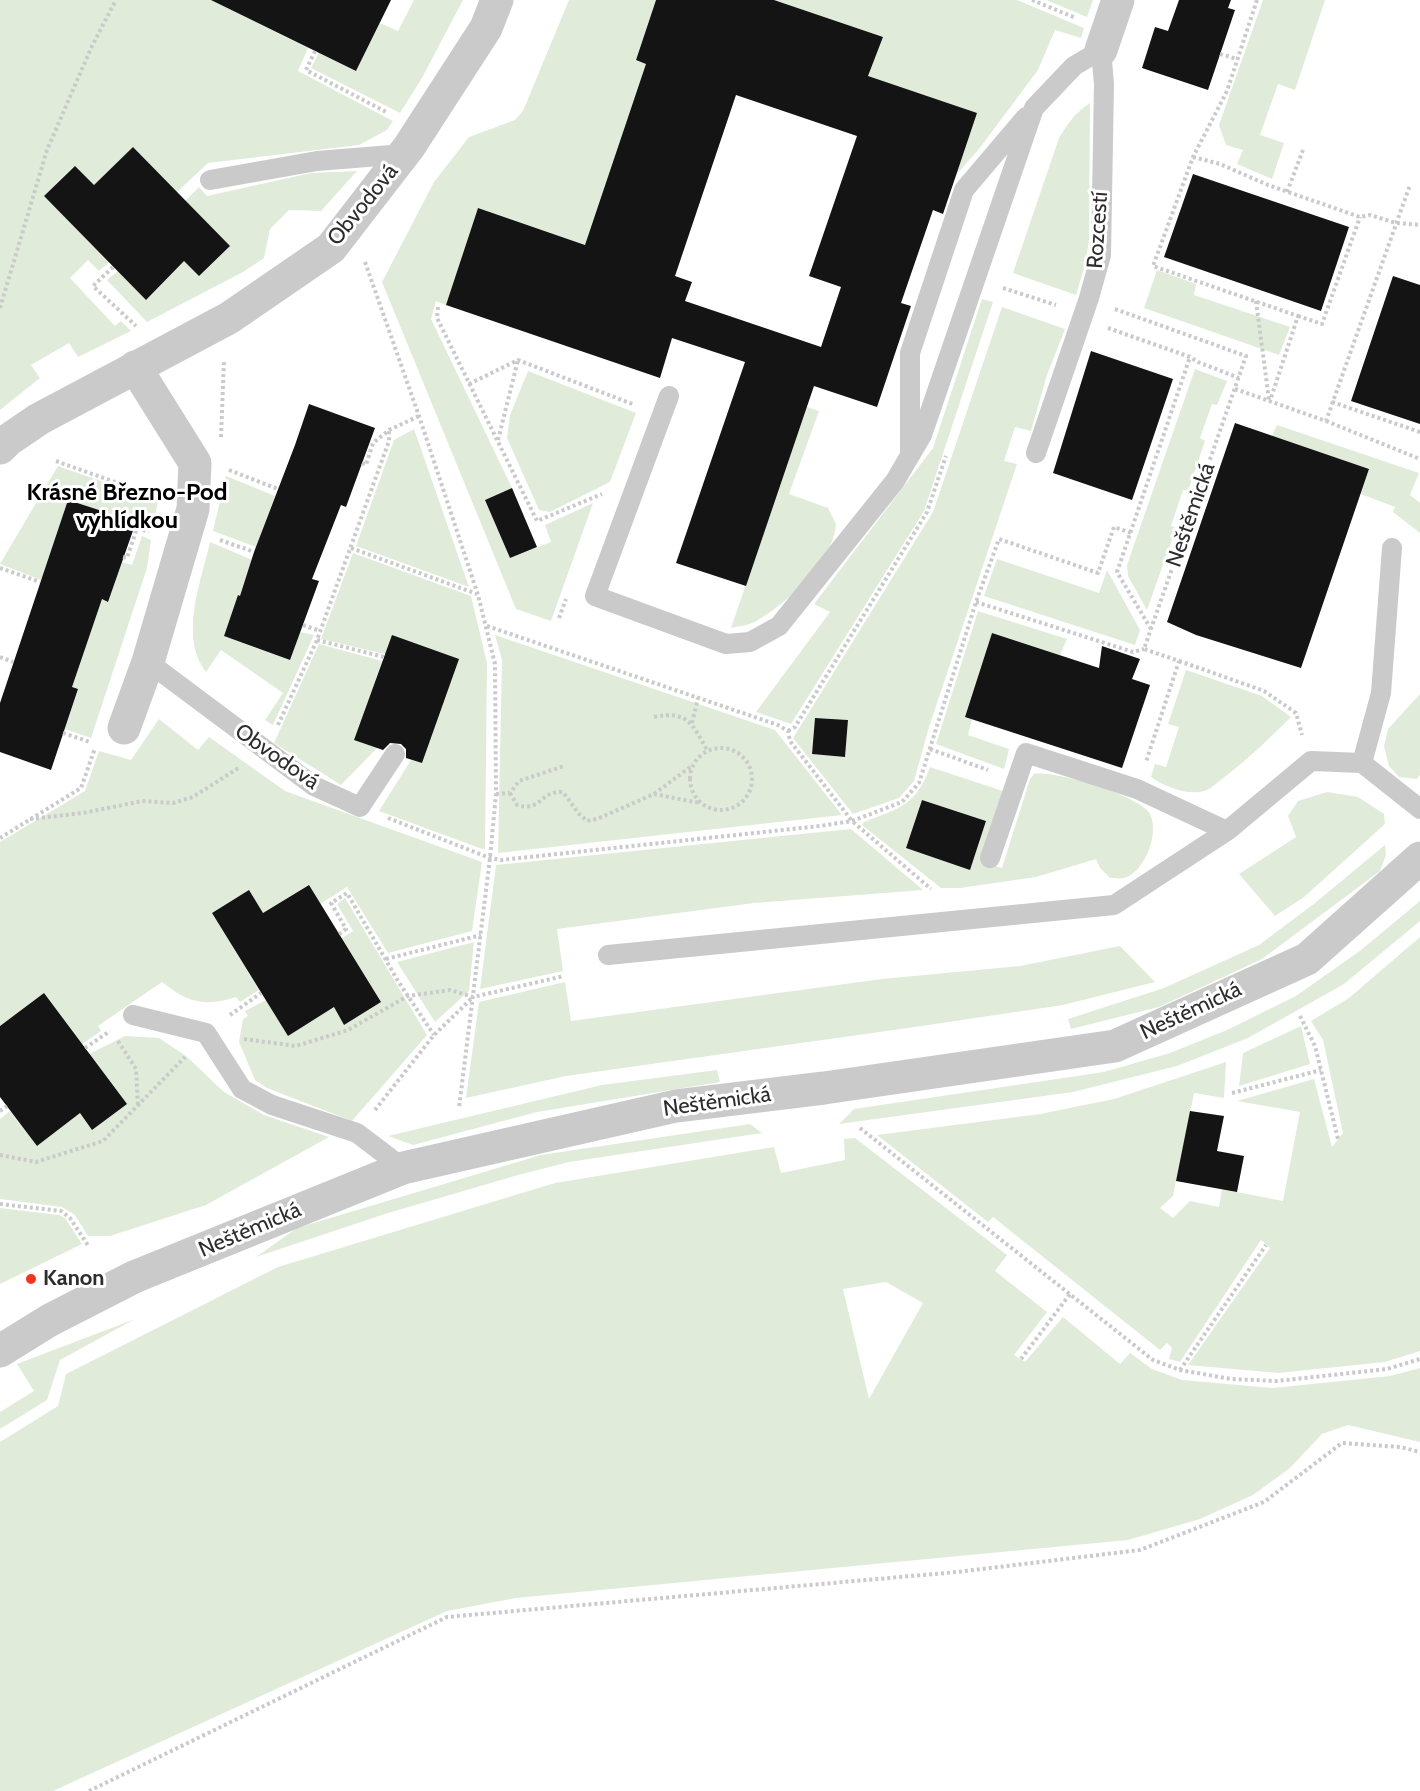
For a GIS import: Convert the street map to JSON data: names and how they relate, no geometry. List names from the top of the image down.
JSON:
{
  "streets": {
    "street": ["Obvodová", "Rozcestí", "Neštěmická"]
  },
  "crossings": [
    ["Rozcestí", "Neštěmická"]
  ],
  "districts": ["Krásné Březno-Pod vyhlídkou"],
  "places": ["Kanon"]
}
